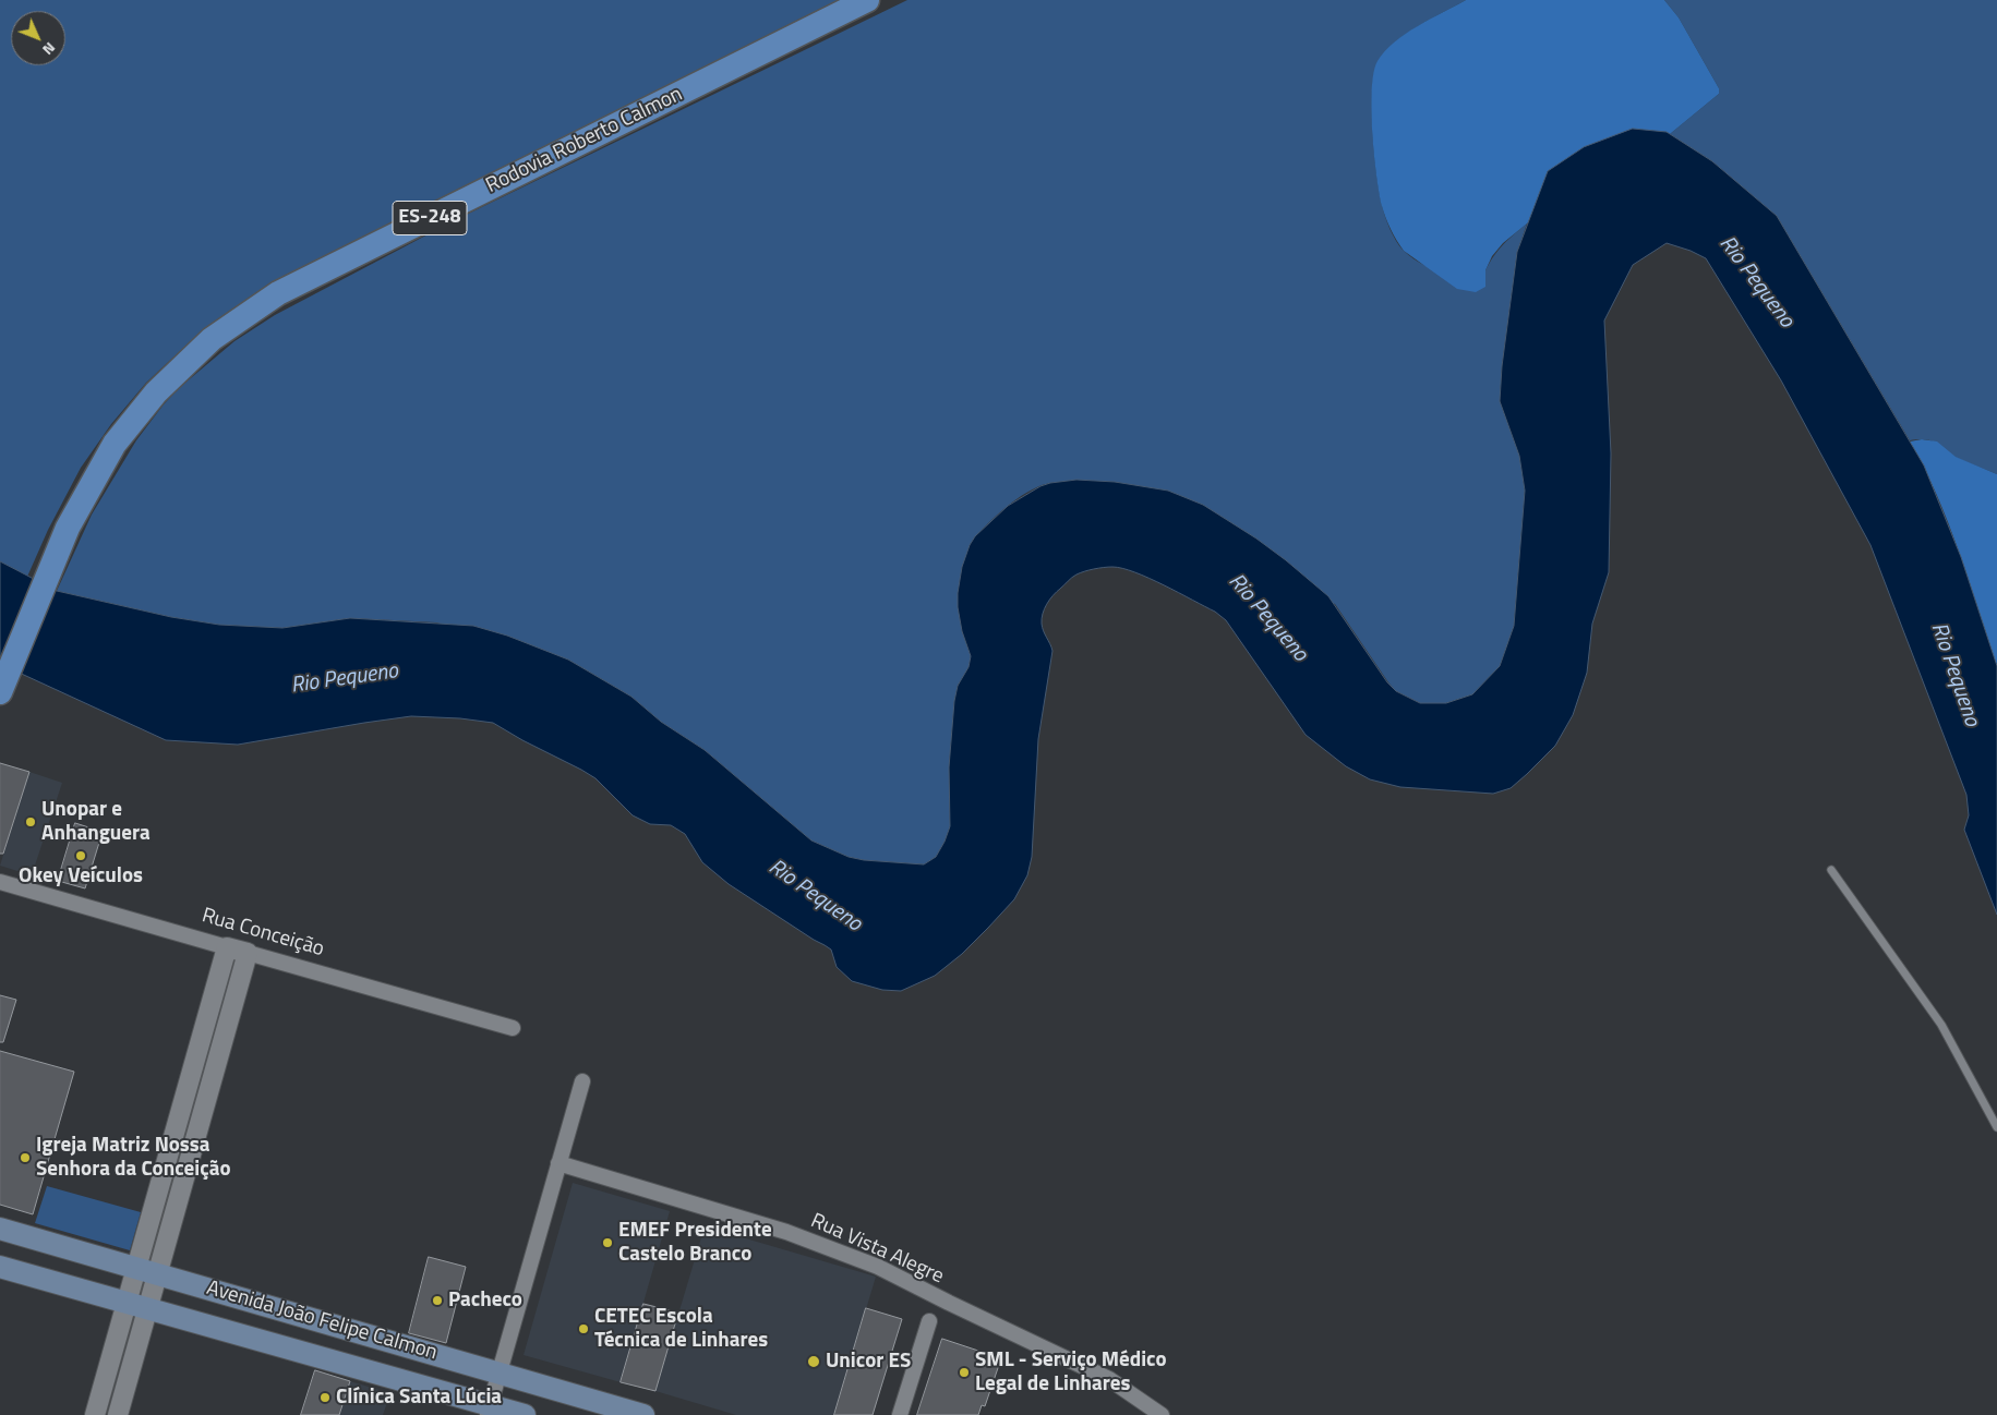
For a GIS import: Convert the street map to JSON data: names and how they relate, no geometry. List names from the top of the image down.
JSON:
{
  "streets": {
    "main road": ["Rodovia Roberto Calmon", "ES-248", "Avenida João Felipe Calmon"],
    "street": ["Rua Conceição", "Rua Vista Alegre"]
  },
  "water": ["Rio Pequeno"],
  "places": [
    "Unopar e Anhanguera",
    "Okey Veículos",
    "Igreja Matriz Nossa Senhora da Conceição",
    "EMEF Presidente Castelo Branco",
    "Pacheco",
    "CETEC Escola Técnica de Linhares",
    "Unicor ES",
    "SML - Serviço Médico Legal de Linhares",
    "Clínica Santa Lúcia"
  ],
  "north": "bottom right"
}
